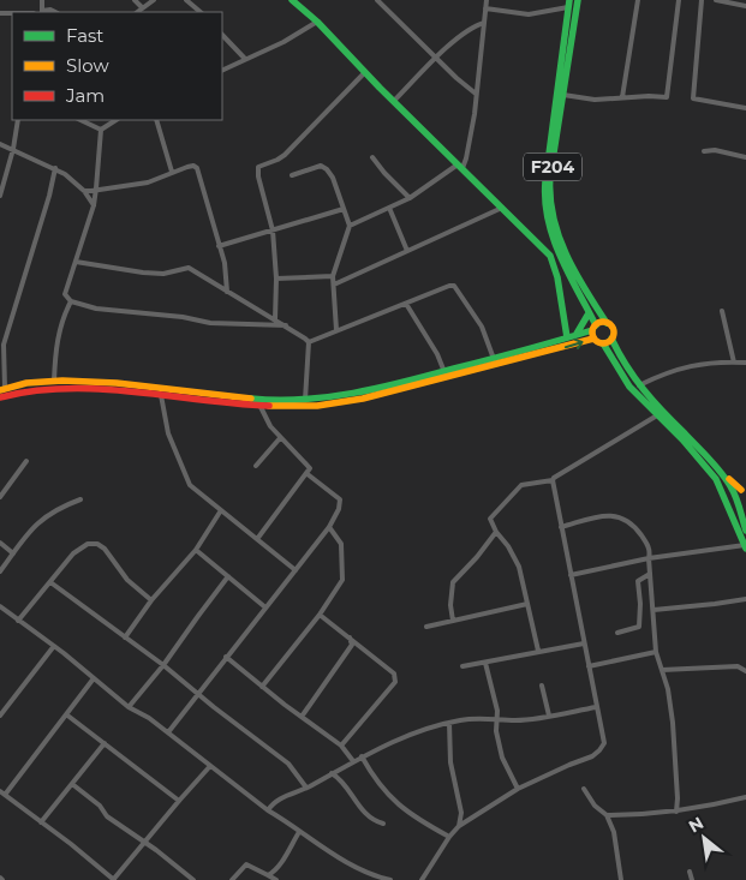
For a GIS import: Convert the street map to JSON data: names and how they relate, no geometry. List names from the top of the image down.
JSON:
{
  "streets": {
    "main road": ["F204"]
  },
  "legend": ["Fast", "Slow", "Jam"],
  "north": "top left"
}
